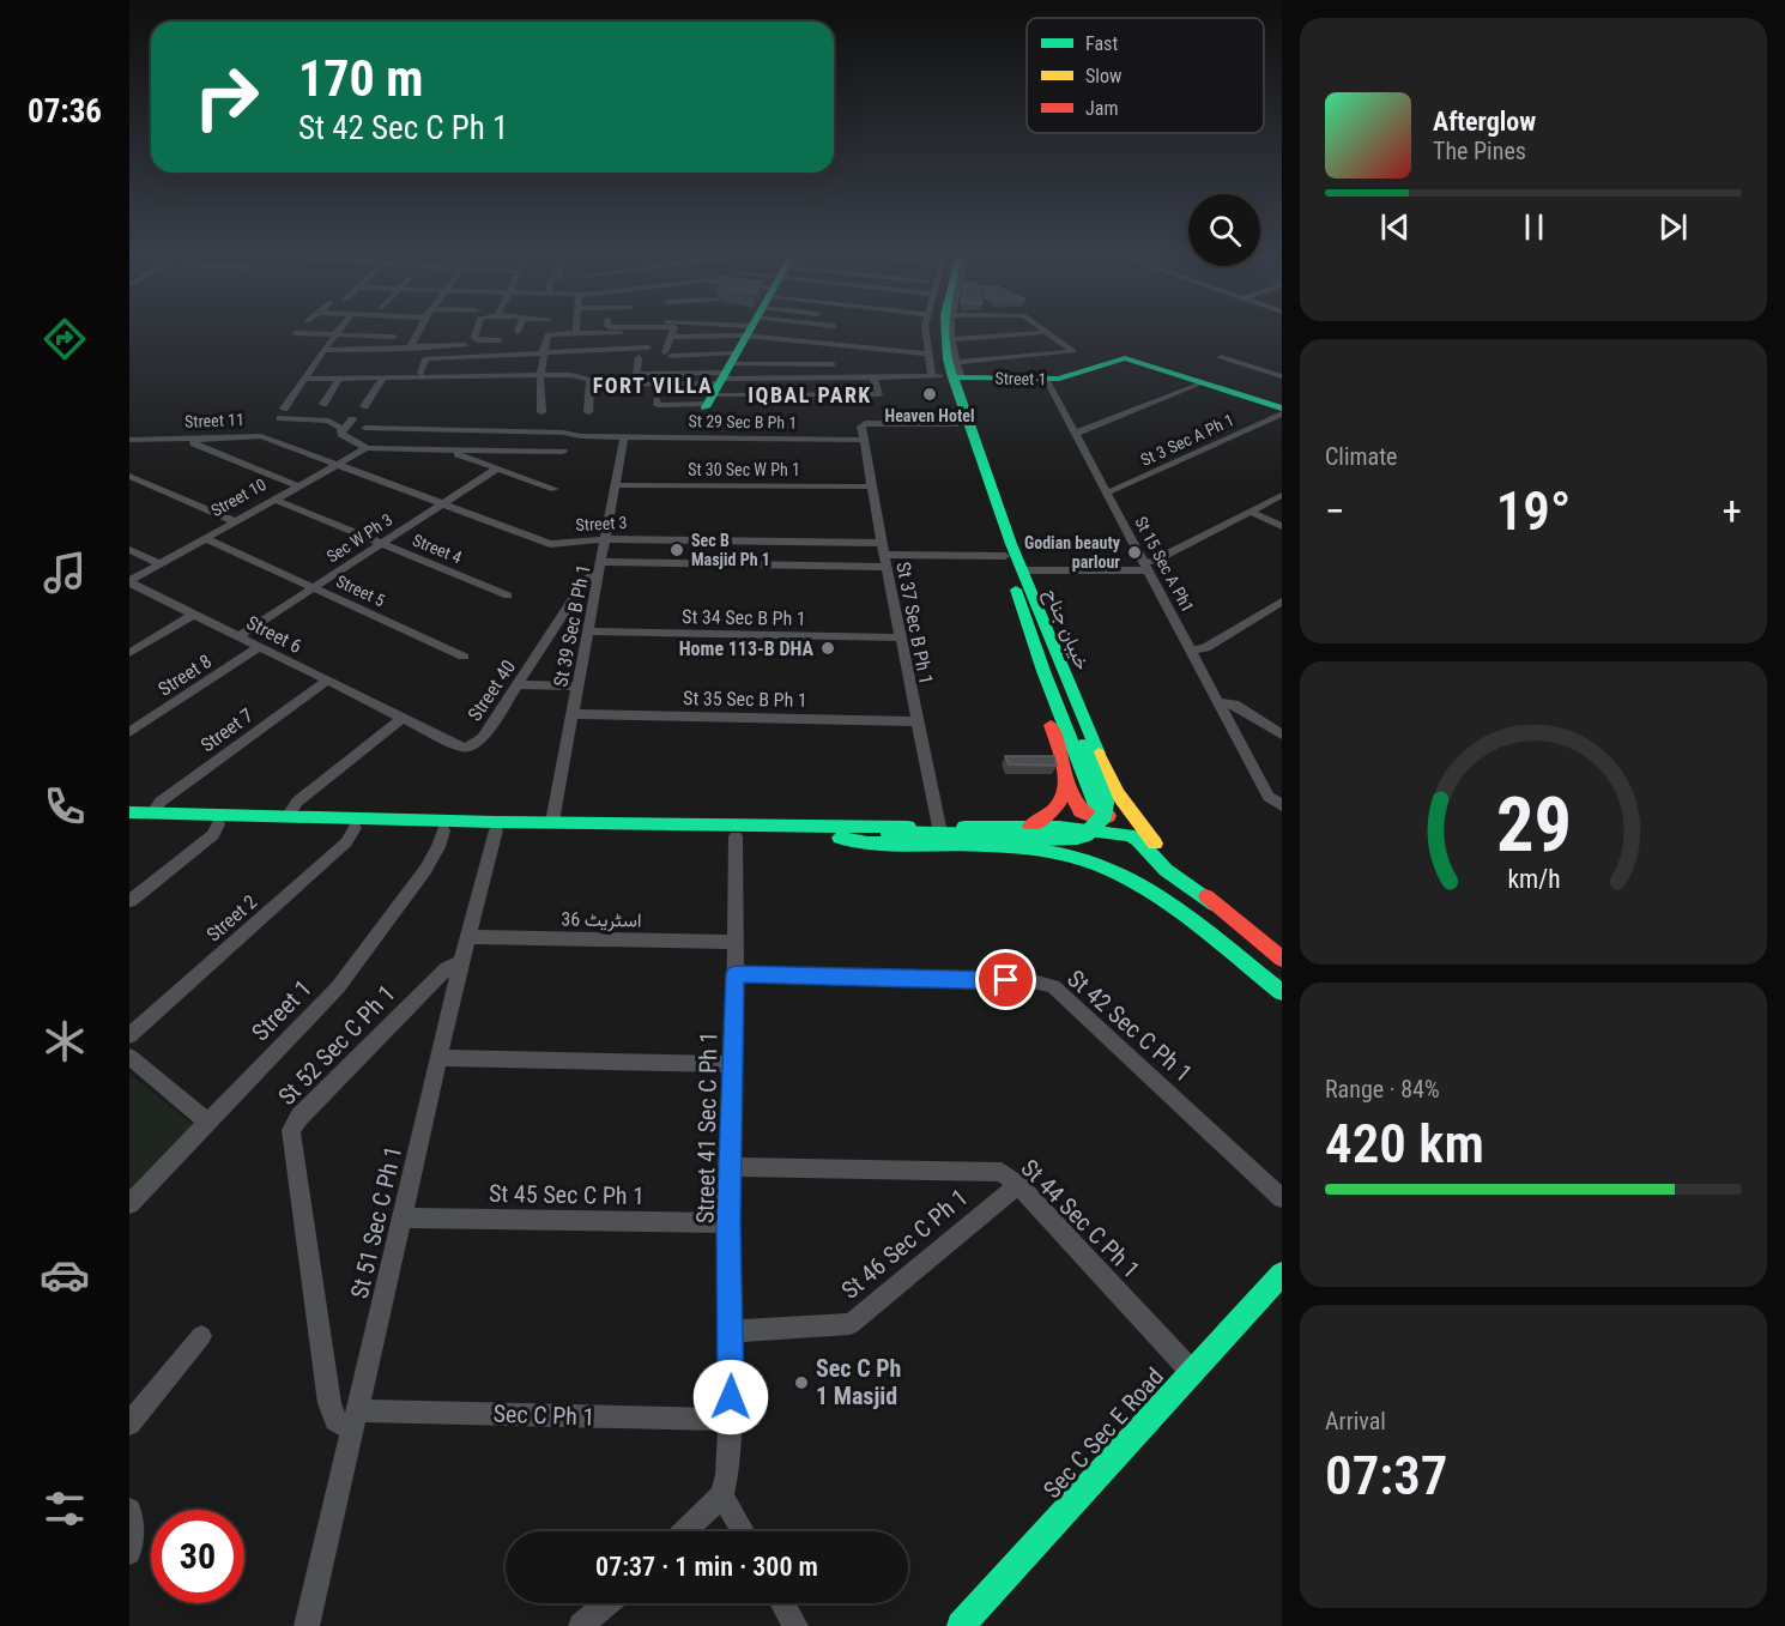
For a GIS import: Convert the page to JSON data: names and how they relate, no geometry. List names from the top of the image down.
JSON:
{
  "streets": {
    "main road": ["Street 1", "خیبان جناح", "Sec C Sec E Road"],
    "street": [
      "Street 11",
      "St 29 Sec B Ph 1",
      "St 3 Sec A Ph 1",
      "St 30 Sec W Ph 1",
      "Street 10",
      "Street 3",
      "Sec W Ph 3",
      "Street 4",
      "St 15 Sec A Ph1",
      "Street 5",
      "St 34 Sec B Ph 1",
      "St 37 Sec B Ph 1",
      "St 39 Sec B Ph 1",
      "Street 6",
      "Street 8",
      "Street 40",
      "St 35 Sec B Ph 1",
      "Street 7",
      "Street 2",
      "اسٹریٹ 36",
      "St 42 Sec C Ph 1",
      "St 52 Sec C Ph 1",
      "Street 41 Sec C Ph 1",
      "St 45 Sec C Ph 1",
      "St 44 Sec C Ph 1",
      "St 51 Sec C Ph 1",
      "St 46 Sec C Ph 1",
      "Sec C Ph 1"
    ]
  },
  "crossings": [
    ["Street 1", "St 15 Sec A Ph1"],
    ["Street 1", "خیبان جناح"],
    ["Street 11", "Street 10"],
    ["Street 11", "Street 3"],
    ["St 29 Sec B Ph 1", "St 37 Sec B Ph 1"],
    ["St 29 Sec B Ph 1", "St 39 Sec B Ph 1"],
    ["St 3 Sec A Ph 1", "St 15 Sec A Ph1"],
    ["St 30 Sec W Ph 1", "St 37 Sec B Ph 1"],
    ["St 30 Sec W Ph 1", "St 39 Sec B Ph 1"],
    ["Street 10", "Street 3"],
    ["Street 10", "Street 4"],
    ["Street 10", "Street 5"],
    ["Street 10", "Street 6"],
    ["Street 3", "Sec W Ph 3"],
    ["Street 3", "St 37 Sec B Ph 1"],
    ["Street 3", "St 39 Sec B Ph 1"],
    ["Sec W Ph 3", "Street 4"],
    ["Sec W Ph 3", "Street 5"],
    ["Sec W Ph 3", "Street 6"],
    ["St 34 Sec B Ph 1", "St 37 Sec B Ph 1"],
    ["St 34 Sec B Ph 1", "St 39 Sec B Ph 1"],
    ["St 37 Sec B Ph 1", "خیبان جناح"],
    ["St 37 Sec B Ph 1", "St 35 Sec B Ph 1"],
    ["St 39 Sec B Ph 1", "Street 40"],
    ["St 39 Sec B Ph 1", "St 35 Sec B Ph 1"],
    ["Street 6", "Street 8"],
    ["Street 6", "Street 40"],
    ["Street 6", "Street 7"],
    ["اسٹریٹ 36", "Street 41 Sec C Ph 1"],
    ["اسٹریٹ 36", "St 51 Sec C Ph 1"],
    ["St 42 Sec C Ph 1", "Street 41 Sec C Ph 1"],
    ["St 52 Sec C Ph 1", "St 51 Sec C Ph 1"],
    ["St 52 Sec C Ph 1", "Sec C Ph 1"],
    ["Street 41 Sec C Ph 1", "St 45 Sec C Ph 1"],
    ["Street 41 Sec C Ph 1", "St 44 Sec C Ph 1"],
    ["Street 41 Sec C Ph 1", "St 46 Sec C Ph 1"],
    ["Street 41 Sec C Ph 1", "Sec C Ph 1"],
    ["St 45 Sec C Ph 1", "St 51 Sec C Ph 1"],
    ["St 44 Sec C Ph 1", "St 46 Sec C Ph 1"],
    ["St 44 Sec C Ph 1", "Sec C Sec E Road"],
    ["St 51 Sec C Ph 1", "Sec C Ph 1"]
  ],
  "districts": ["FORT VILLA", "IQBAL PARK"],
  "places": [
    "Heaven Hotel",
    "Sec B Masjid Ph 1",
    "Godian beauty parlour",
    "Home 113-B DHA",
    "Sec C Ph 1 Masjid"
  ],
  "legend": ["Fast", "Slow", "Jam"],
  "page": {
    "tabs": "07:36",
    "turn": ["170 m", "St 42 Sec C Ph 1"],
    "song": ["Afterglow", "The Pines"],
    "tile": [
      "Climate",
      ["Range · 84%", "420 km"],
      ["Arrival", "07:37"]
    ],
    "heat": ["−", "19°", "+"],
    "limit": "30",
    "trip": "07:37 · 1 min · 300 m",
    "gauge": ["29", "km/h"]
  }
}
